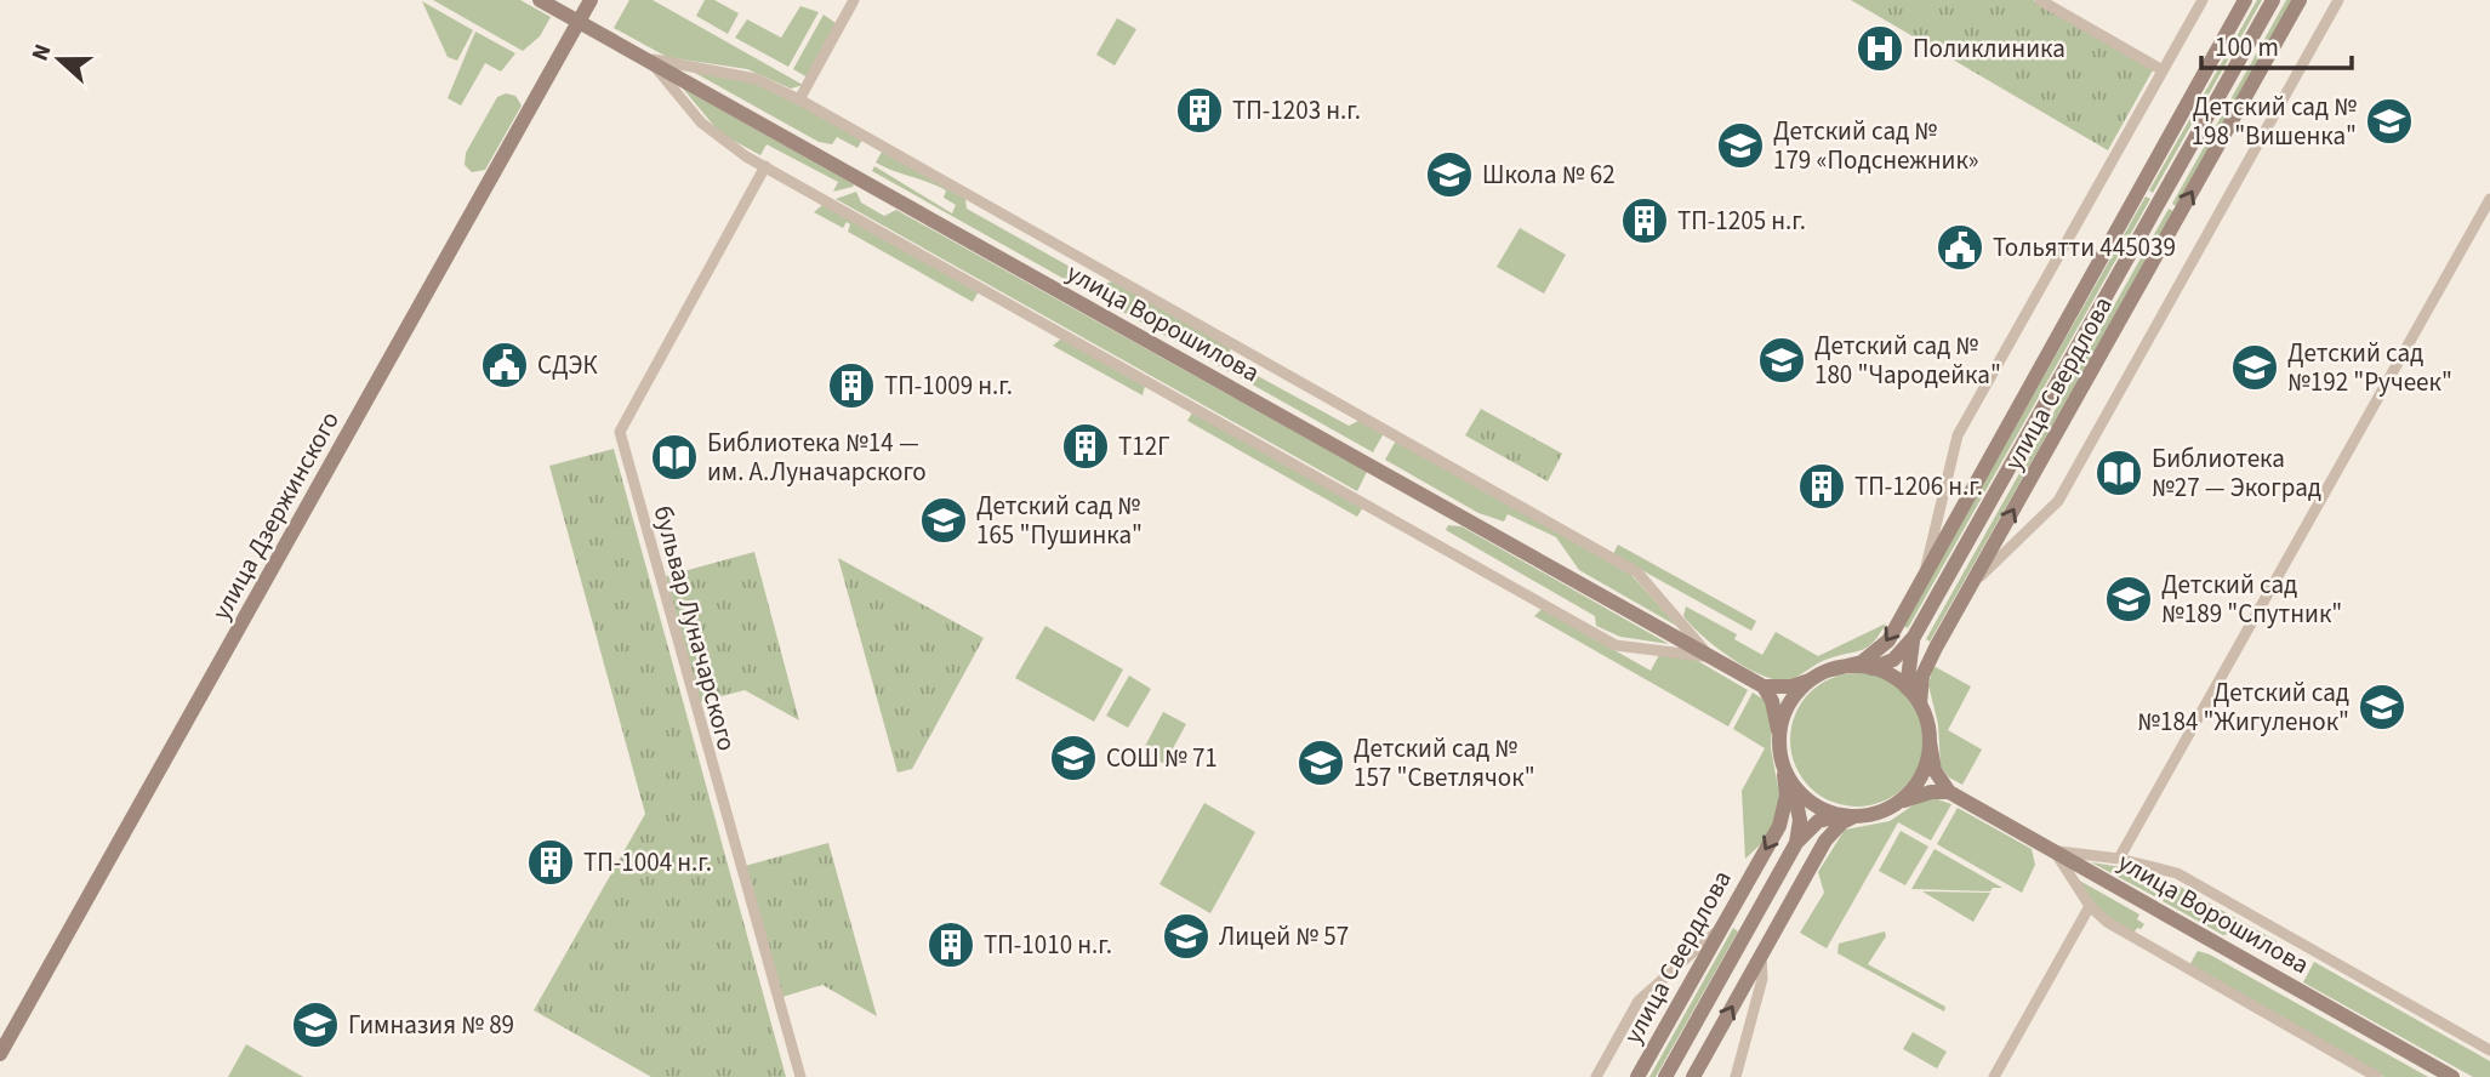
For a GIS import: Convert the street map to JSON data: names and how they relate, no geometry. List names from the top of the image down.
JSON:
{
  "streets": {
    "main road": ["улица Ворошилова", "улица Свердлова", "улица Дзержинского"],
    "street": ["бульвар Луначарского"]
  },
  "crossings": [
    ["улица Ворошилова", "улица Дзержинского"]
  ],
  "places": {
    "hospital": ["Поликлиника"],
    "building": [
      "ТП-1203 н.г.",
      "ТП-1205 н.г.",
      "ТП-1009 н.г.",
      "T12Г",
      "ТП-1206 н.г.",
      "ТП-1004 н.г.",
      "ТП-1010 н.г."
    ],
    "school or university": [
      "Детский сад № 198 \"Вишенка\"",
      "Детский сад № 179 «Подснежник»",
      "Школа № 62",
      "Детский сад № 180 \"Чародейка\"",
      "Детский сад №192 \"Ручеек\"",
      "Детский сад № 165 \"Пушинка\"",
      "Детский сад №189 \"Спутник\"",
      "Детский сад №184 \"Жигуленок\"",
      "СОШ № 71",
      "Детский сад № 157 \"Светлячок\"",
      "Лицей № 57",
      "Гимназия № 89"
    ],
    "public building": ["Тольятти 445039", "СДЭК"],
    "library": ["Библиотека №14 — им. А.Луначарского", "Библиотека №27 — Экоград"]
  },
  "scale_bar": "100 m",
  "north": "left"
}
